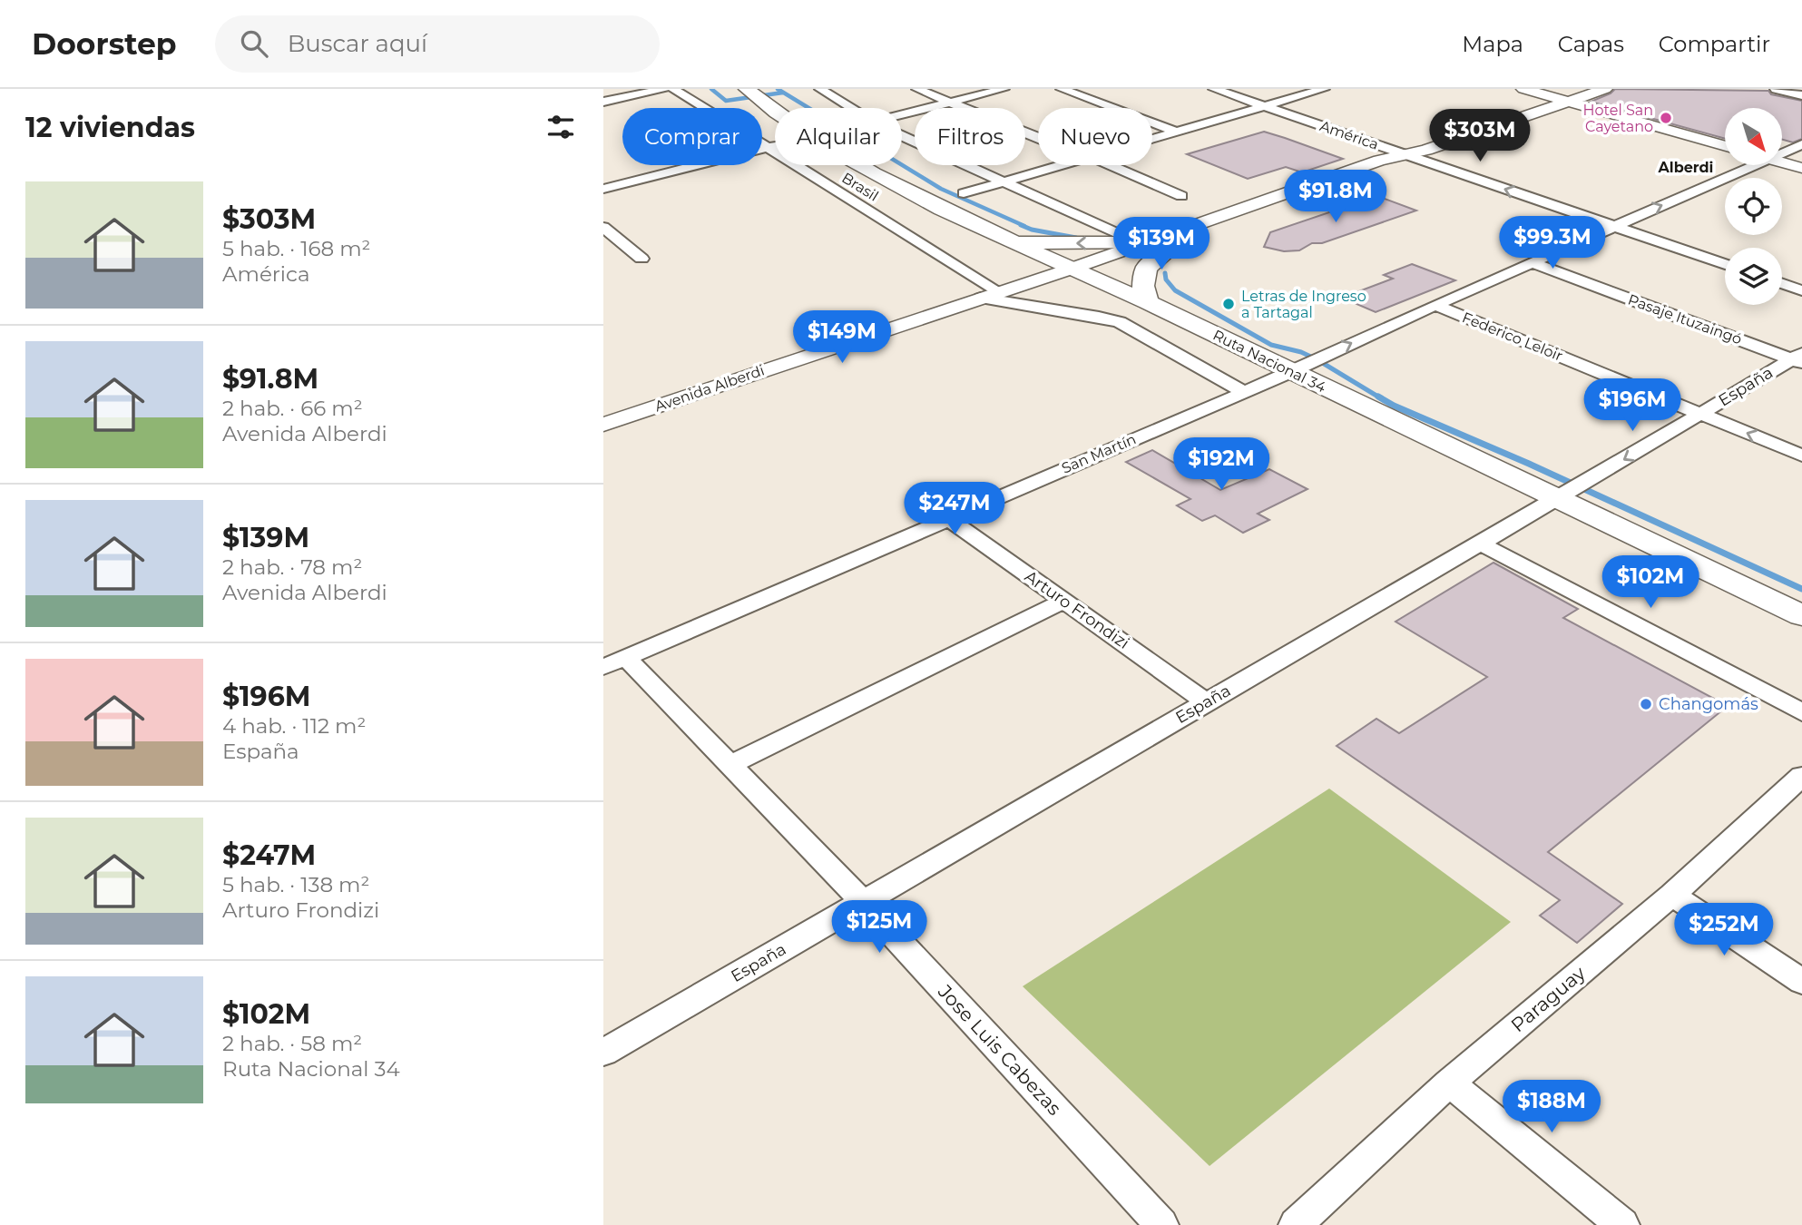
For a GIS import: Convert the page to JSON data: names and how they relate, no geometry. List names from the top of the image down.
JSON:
{
  "streets": {
    "highway": ["Ruta Nacional 34"],
    "main road": ["Avenida Alberdi"],
    "street": [
      "América",
      "Brasil",
      "Pasaje Ituzaingó",
      "Federico Leloir",
      "España",
      "San Martín",
      "Arturo Frondizi",
      "Paraguay",
      "Jose Luis Cabezas"
    ]
  },
  "crossings": [
    ["América", "Avenida Alberdi"],
    ["América", "San Martín"],
    ["Brasil", "Avenida Alberdi"],
    ["Pasaje Ituzaingó", "España"],
    ["Pasaje Ituzaingó", "San Martín"],
    ["Federico Leloir", "España"],
    ["Federico Leloir", "San Martín"],
    ["Ruta Nacional 34", "España"],
    ["Ruta Nacional 34", "Avenida Alberdi"],
    ["Ruta Nacional 34", "San Martín"],
    ["España", "Arturo Frondizi"],
    ["España", "Jose Luis Cabezas"],
    ["San Martín", "Arturo Frondizi"],
    ["San Martín", "Jose Luis Cabezas"]
  ],
  "one_way": ["América"],
  "districts": ["Alberdi"],
  "places": ["Hotel San Cayetano", "Letras de Ingreso a Tartagal", "Changomás"],
  "north": "bottom right",
  "page": {
    "header": "Doorstep",
    "search": "Buscar aquí",
    "nav": ["Mapa", "Capas", "Compartir"],
    "heading": "12 viviendas",
    "chip": [
      "Comprar",
      "Alquilar",
      "Filtros",
      "Nuevo"
    ],
    "price": [
      "$303M",
      "$91.8M",
      "$99.3M",
      "$139M",
      "$149M",
      "$196M",
      "$192M",
      "$247M",
      "$102M",
      "$125M",
      "$252M",
      "$188M"
    ],
    "list": [
      {
        "name": "$303M",
        "note": "5 hab. · 168 m² · América"
      },
      {
        "name": "$91.8M",
        "note": "2 hab. · 66 m² · Avenida Alberdi"
      },
      {
        "name": "$139M",
        "note": "2 hab. · 78 m² · Avenida Alberdi"
      },
      {
        "name": "$196M",
        "note": "4 hab. · 112 m² · España"
      },
      {
        "name": "$247M",
        "note": "5 hab. · 138 m² · Arturo Frondizi"
      },
      {
        "name": "$102M",
        "note": "2 hab. · 58 m² · Ruta Nacional 34"
      }
    ]
  }
}
